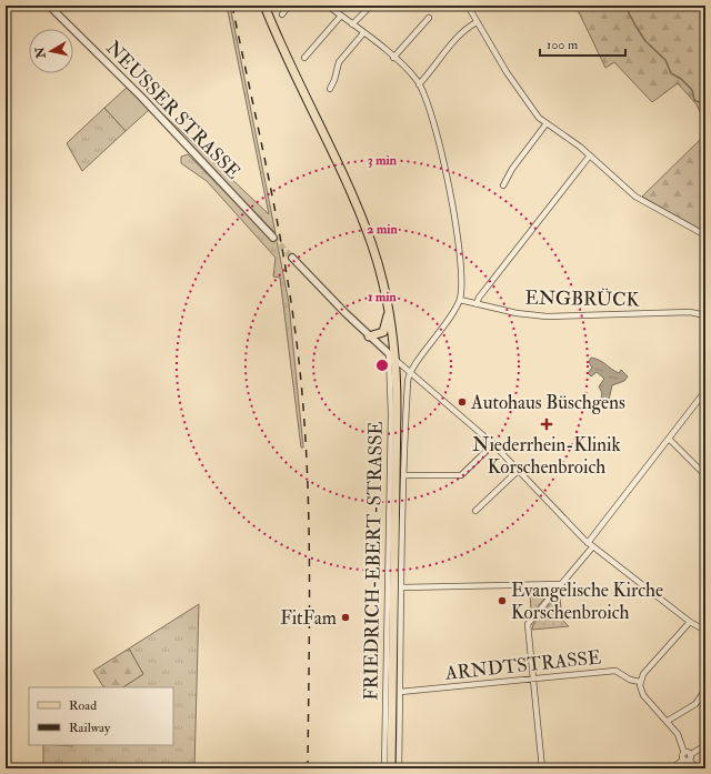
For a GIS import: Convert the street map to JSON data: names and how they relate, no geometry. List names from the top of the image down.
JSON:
{
  "streets": {
    "street": [
      "NEUSSER STRASSE",
      "ENGBRÜCK",
      "FRIEDRICH-EBERT-STRASSE",
      "ARNDTSTRASSE"
    ]
  },
  "crossings": [
    ["FRIEDRICH-EBERT-STRASSE", "ARNDTSTRASSE"]
  ],
  "places": {
    "other": ["Autohaus Büschgens", "Evangelische Kirche Korschenbroich", "FitFam"],
    "health": ["Niederrhein-Klinik Korschenbroich"]
  },
  "legend": ["Road", "Railway"],
  "scale_bar": "100 m",
  "north": "left",
  "rings": ["3 min", "2 min", "1 min"]
}
